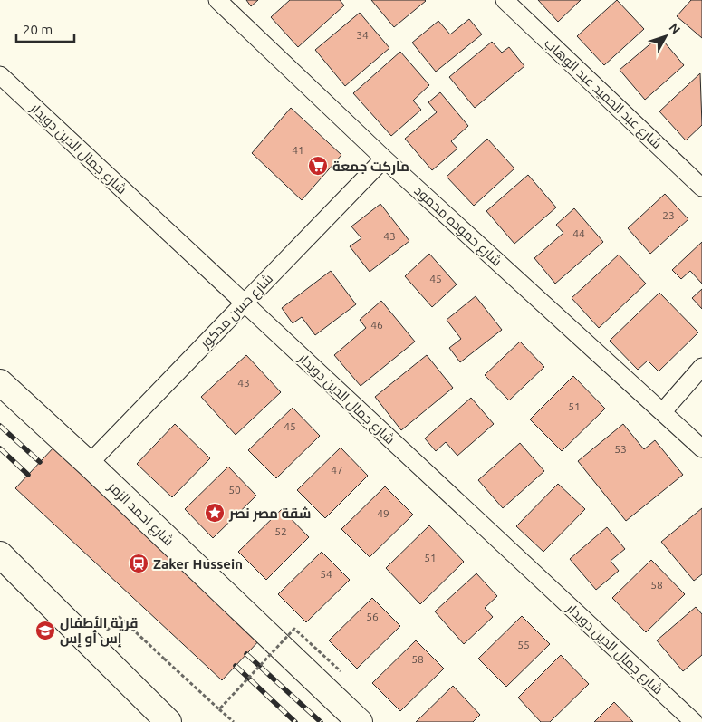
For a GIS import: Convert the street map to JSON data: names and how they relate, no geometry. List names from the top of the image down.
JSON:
{
  "streets": {
    "main road": ["شارع احمد الزمر"],
    "street": [
      "شارع عبد الحميد عبد الوهاب",
      "شارع جمال الدين دويدار",
      "شارع حموده محمود",
      "شارع حسن مدكور"
    ]
  },
  "crossings": [
    ["شارع جمال الدين دويدار", "شارع حسن مدكور"],
    ["شارع حموده محمود", "شارع حسن مدكور"],
    ["شارع حسن مدكور", "شارع احمد الزمر"]
  ],
  "places": {
    "supermarket": ["ماركت جمعة"],
    "place": ["شقة مصر نصر"],
    "station": ["Zaker Hussein"],
    "school or university": ["قرية الأطفال إس أو إس"]
  },
  "house_numbers": [
    "34",
    "41",
    "23",
    "44",
    "43",
    "45",
    "46",
    "43",
    "51",
    "45",
    "53",
    "47",
    "50",
    "49",
    "52",
    "51",
    "54",
    "58",
    "56",
    "55",
    "58"
  ],
  "scale_bar": "20 m",
  "north": "top right"
}
